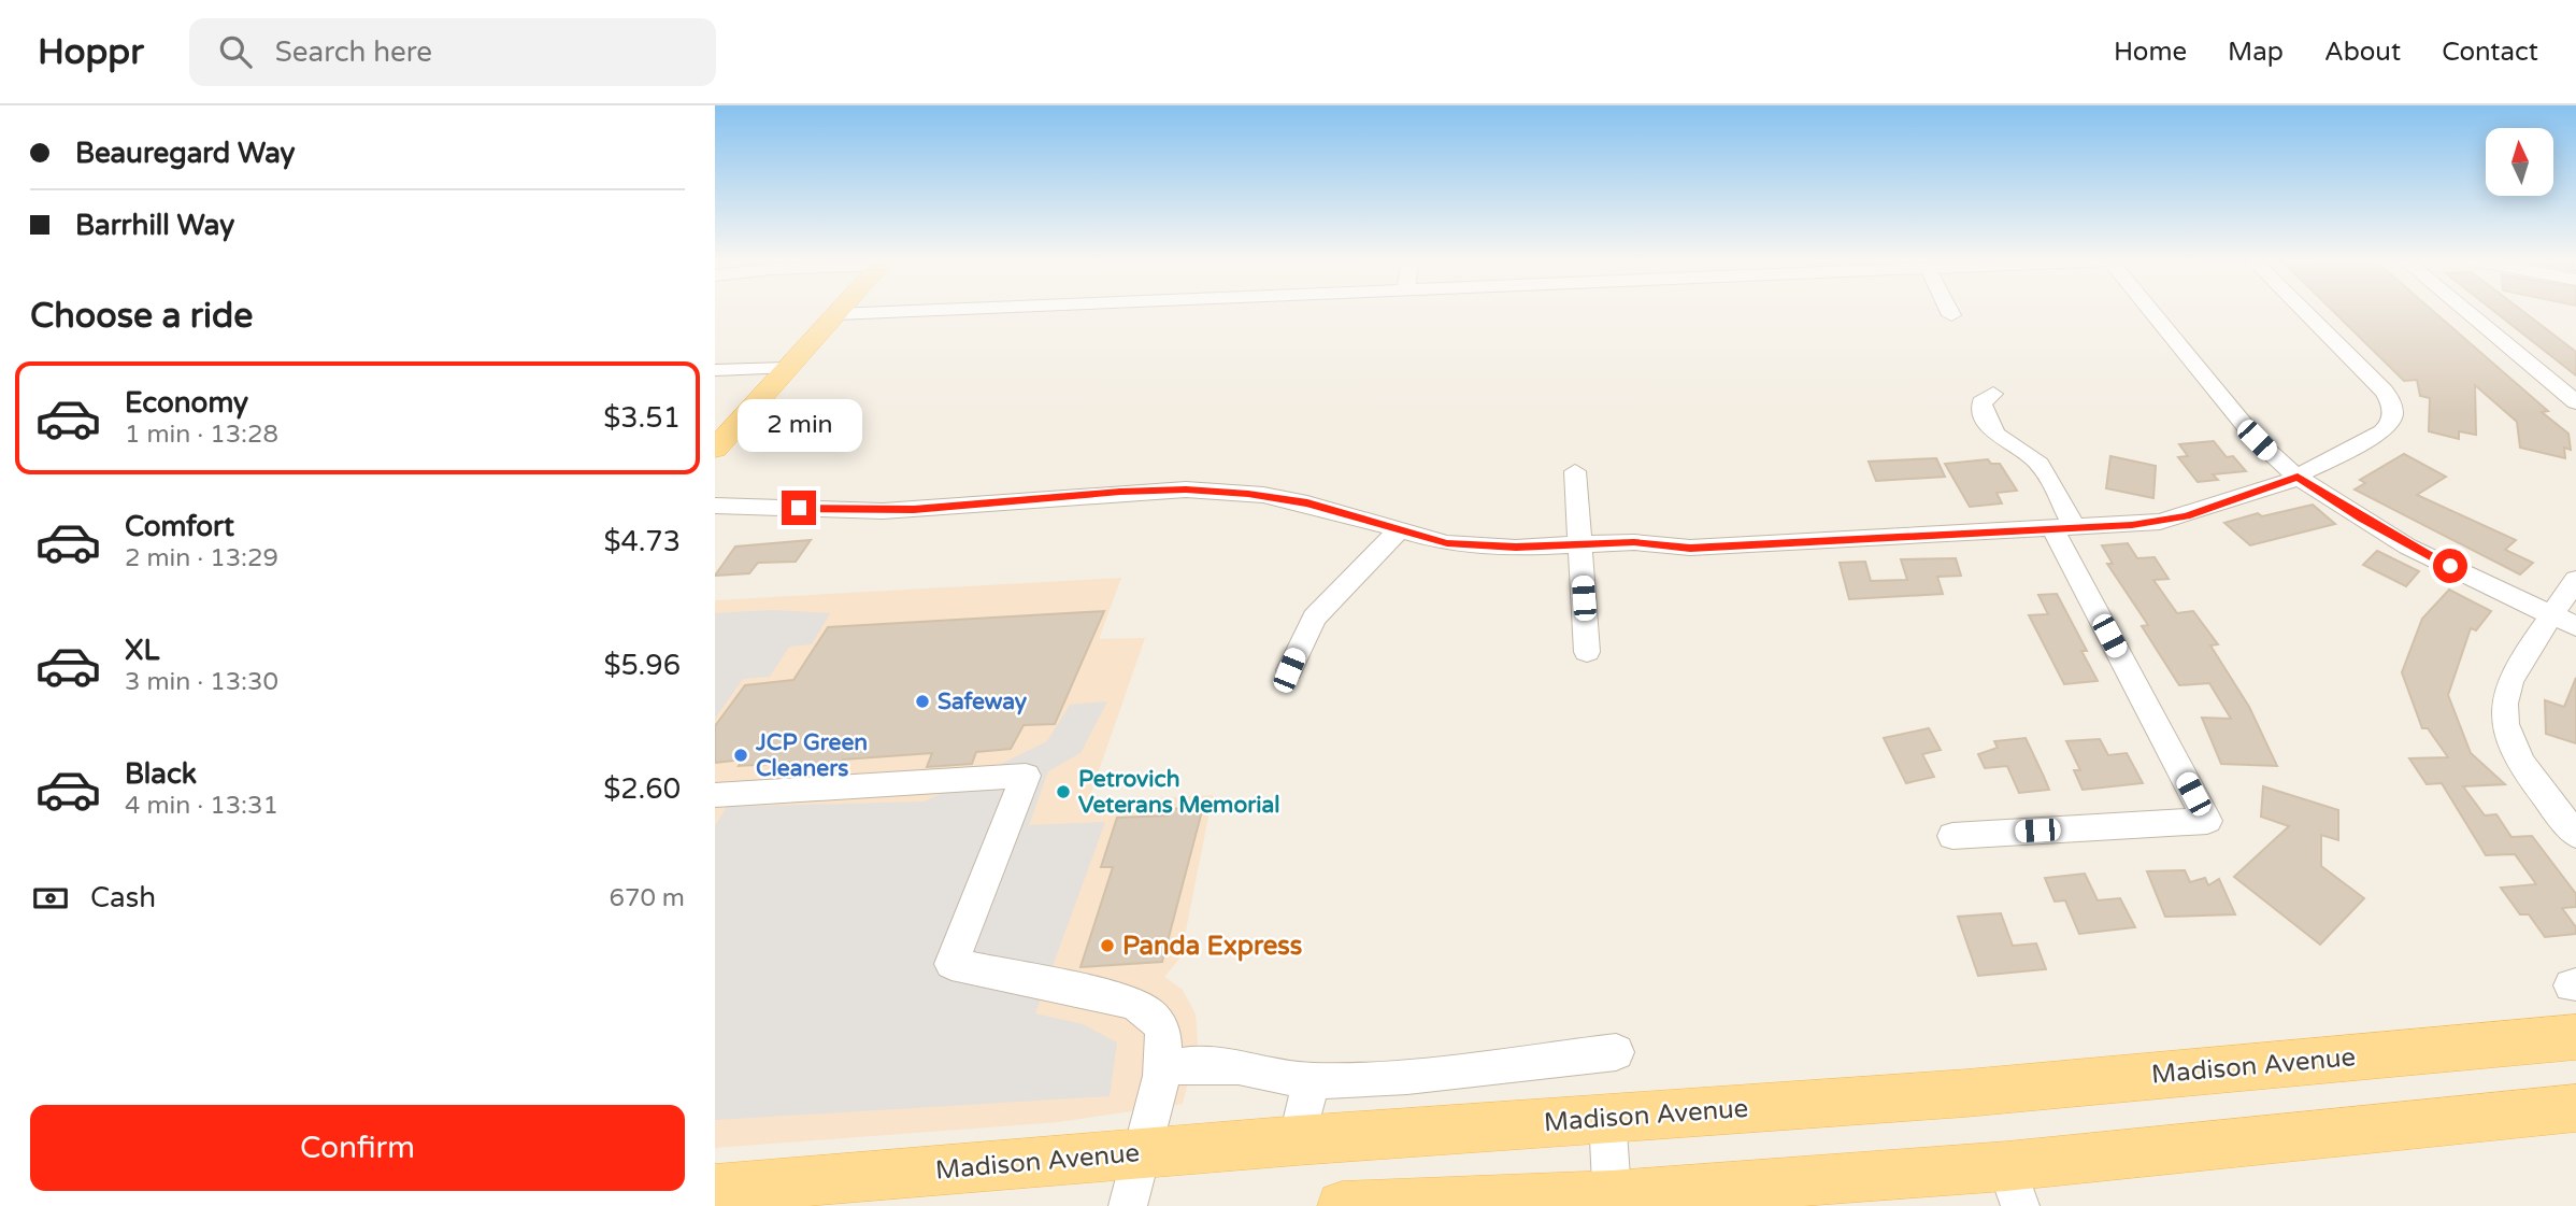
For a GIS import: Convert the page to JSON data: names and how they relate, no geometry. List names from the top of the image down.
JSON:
{
  "streets": {
    "main road": ["Madison Avenue"]
  },
  "places": [
    "Safeway",
    "JCP Green Cleaners",
    "Petrovich Veterans Memorial",
    "Panda Express"
  ],
  "north": "top",
  "page": {
    "header": "Hoppr",
    "search": "Search here",
    "nav": [
      "Home",
      "Map",
      "About",
      "Contact"
    ],
    "banner": ["Beauregard Way", "Barrhill Way"],
    "heading": "Choose a ride",
    "list": [
      {
        "name": "Economy",
        "note": "1 min · 13:28",
        "value": "$3.51"
      },
      {
        "name": "Comfort",
        "note": "2 min · 13:29",
        "value": "$4.73"
      },
      {
        "name": "XL",
        "note": "3 min · 13:30",
        "value": "$5.96"
      },
      {
        "name": "Black",
        "note": "4 min · 13:31",
        "value": "$2.60"
      }
    ],
    "bubble": "2 min",
    "pay": ["Cash", "670 m"],
    "buttons": "Confirm"
  }
}
